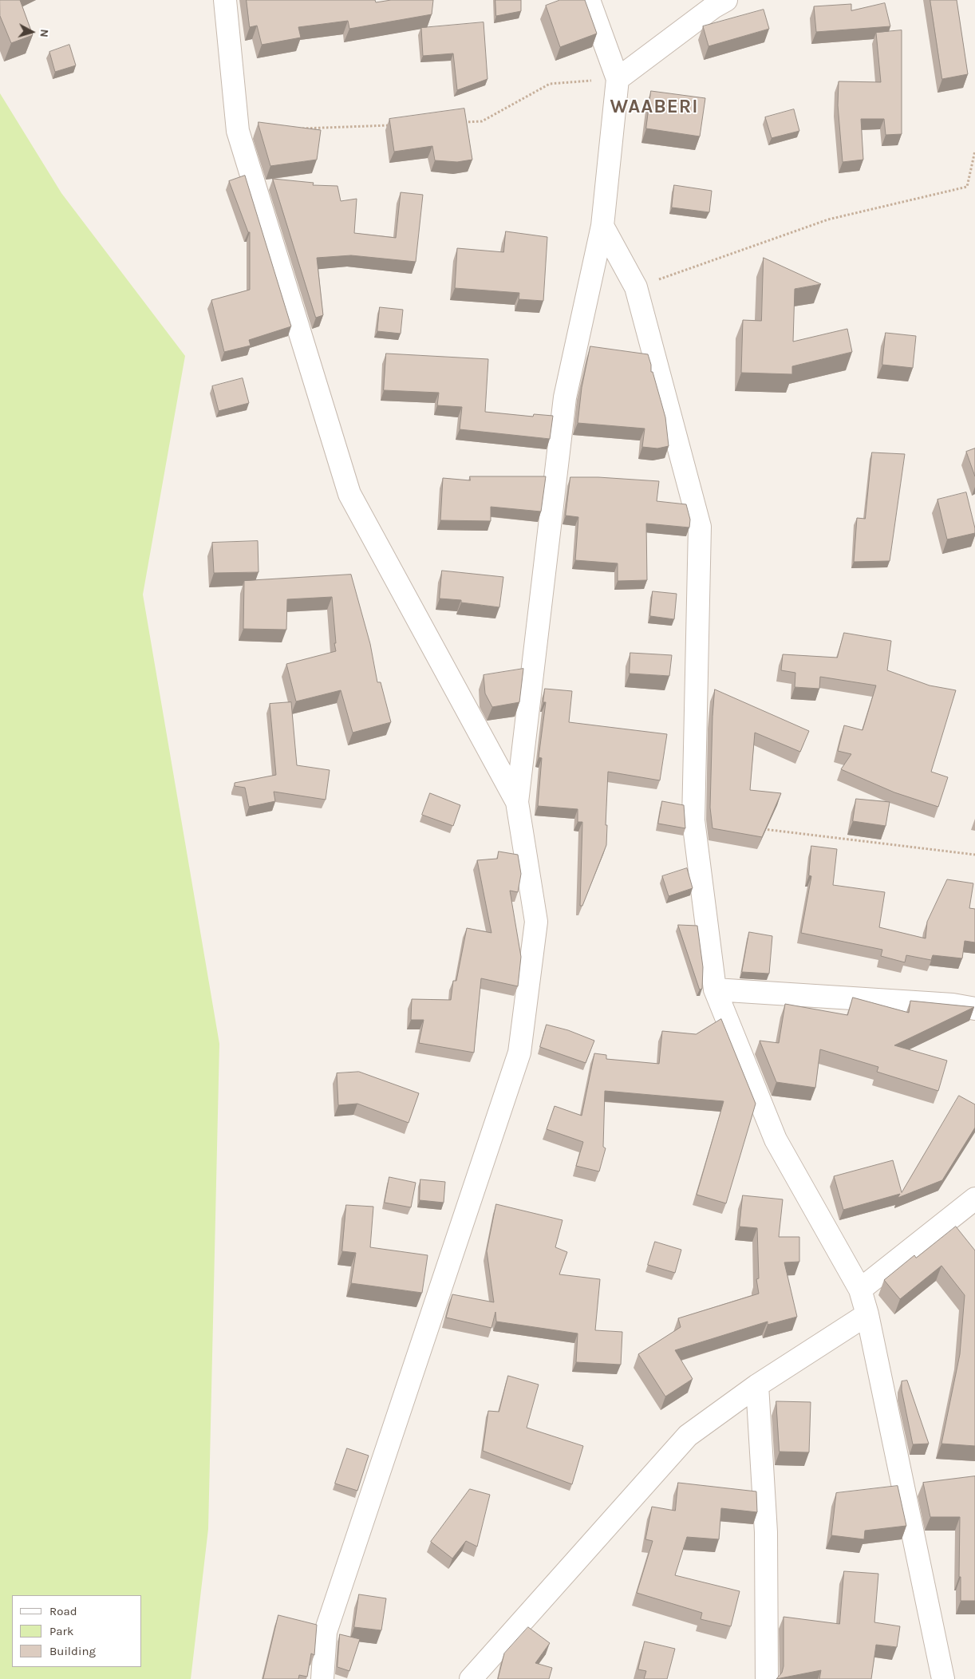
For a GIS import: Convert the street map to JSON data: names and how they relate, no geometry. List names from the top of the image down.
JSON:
{
  "districts": ["WAABERI"],
  "legend": ["Road", "Park", "Building"],
  "north": "right"
}
